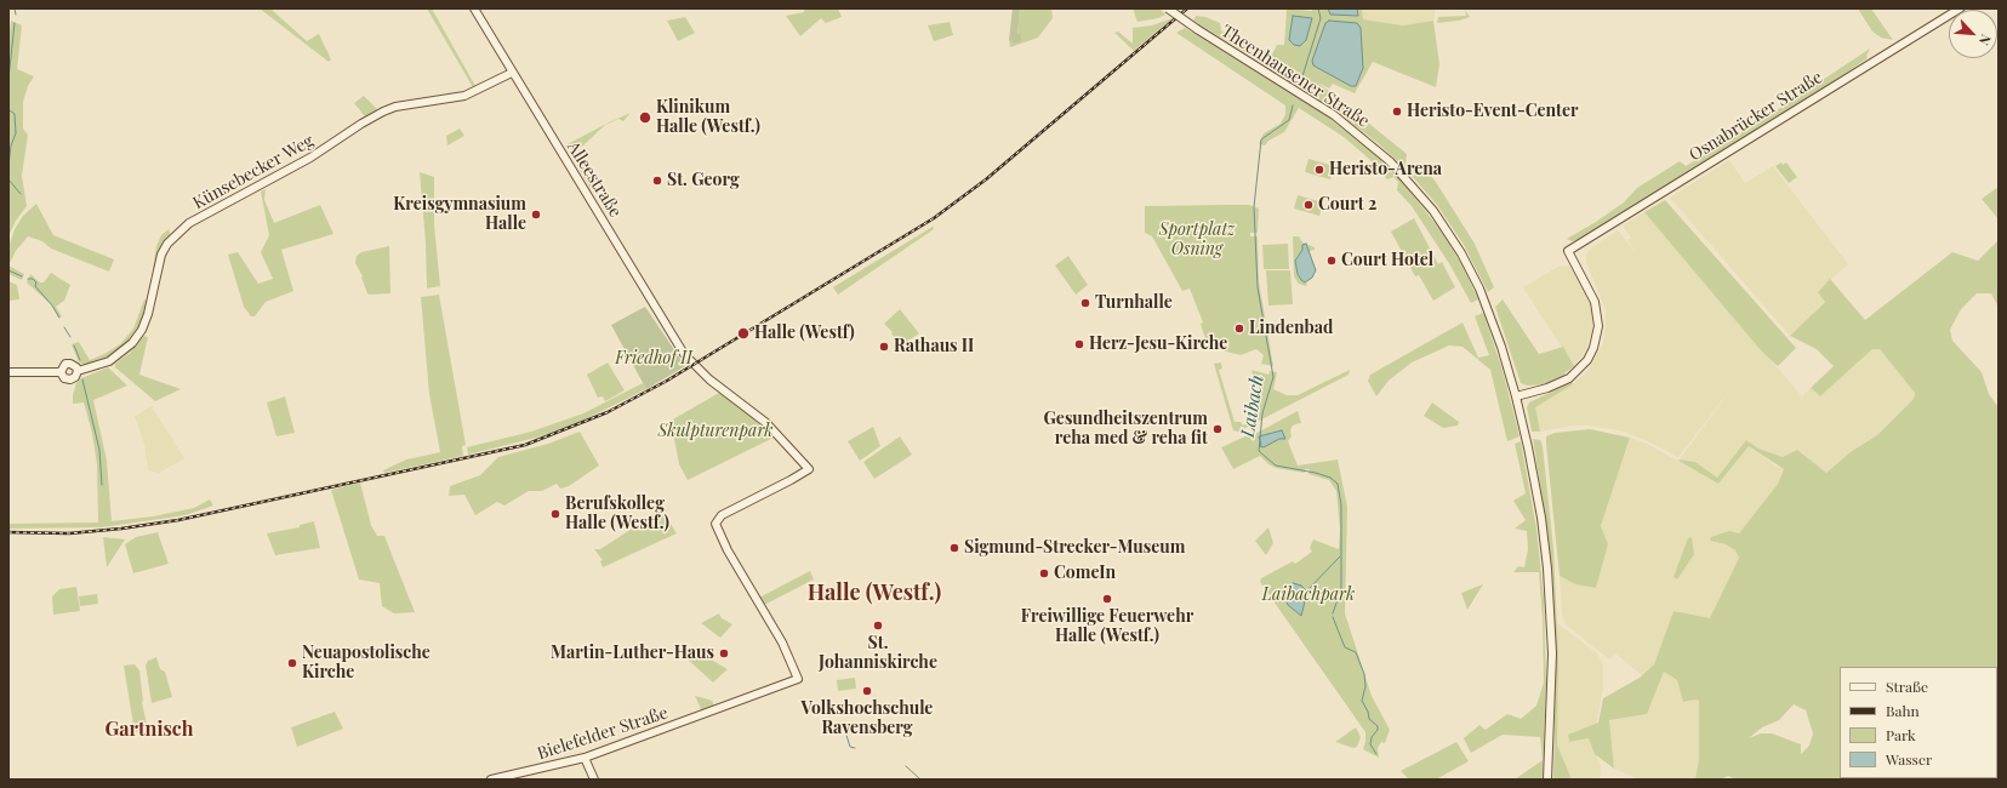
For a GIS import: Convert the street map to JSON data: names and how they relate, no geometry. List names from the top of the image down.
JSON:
{
  "streets": {
    "street": [
      "Theenhausener Straße",
      "Osnabrücker Straße",
      "Künsebecker Weg",
      "Alleestraße",
      "Bielefelder Straße"
    ]
  },
  "crossings": [
    ["Theenhausener Straße", "Osnabrücker Straße"],
    ["Künsebecker Weg", "Alleestraße"],
    ["Alleestraße", "Bielefelder Straße"]
  ],
  "districts": ["Halle (Westf.)", "Gartnisch"],
  "water": ["Laibach"],
  "parks": [
    "Sportplatz Osning",
    "Friedhof II",
    "Skulpturenpark",
    "Laibachpark"
  ],
  "places": [
    "Heristo-Event-Center",
    "Klinikum Halle (Westf.)",
    "Heristo-Arena",
    "St. Georg",
    "Court 2",
    "Kreisgymnasium Halle",
    "Court Hotel",
    "Turnhalle",
    "Lindenbad",
    "Halle (Westf)",
    "Herz-Jesu-Kirche",
    "Rathaus II",
    "Gesundheitszentrum reha med & reha fit",
    "Berufskolleg Halle (Westf.)",
    "Sigmund-Strecker-Museum",
    "ComeIn",
    "Freiwillige Feuerwehr Halle (Westf.)",
    "St. Johanniskirche",
    "Martin-Luther-Haus",
    "Neuapostolische Kirche",
    "Volkshochschule Ravensberg"
  ],
  "legend": [
    "Straße",
    "Bahn",
    "Park",
    "Wasser"
  ],
  "north": "bottom right"
}
